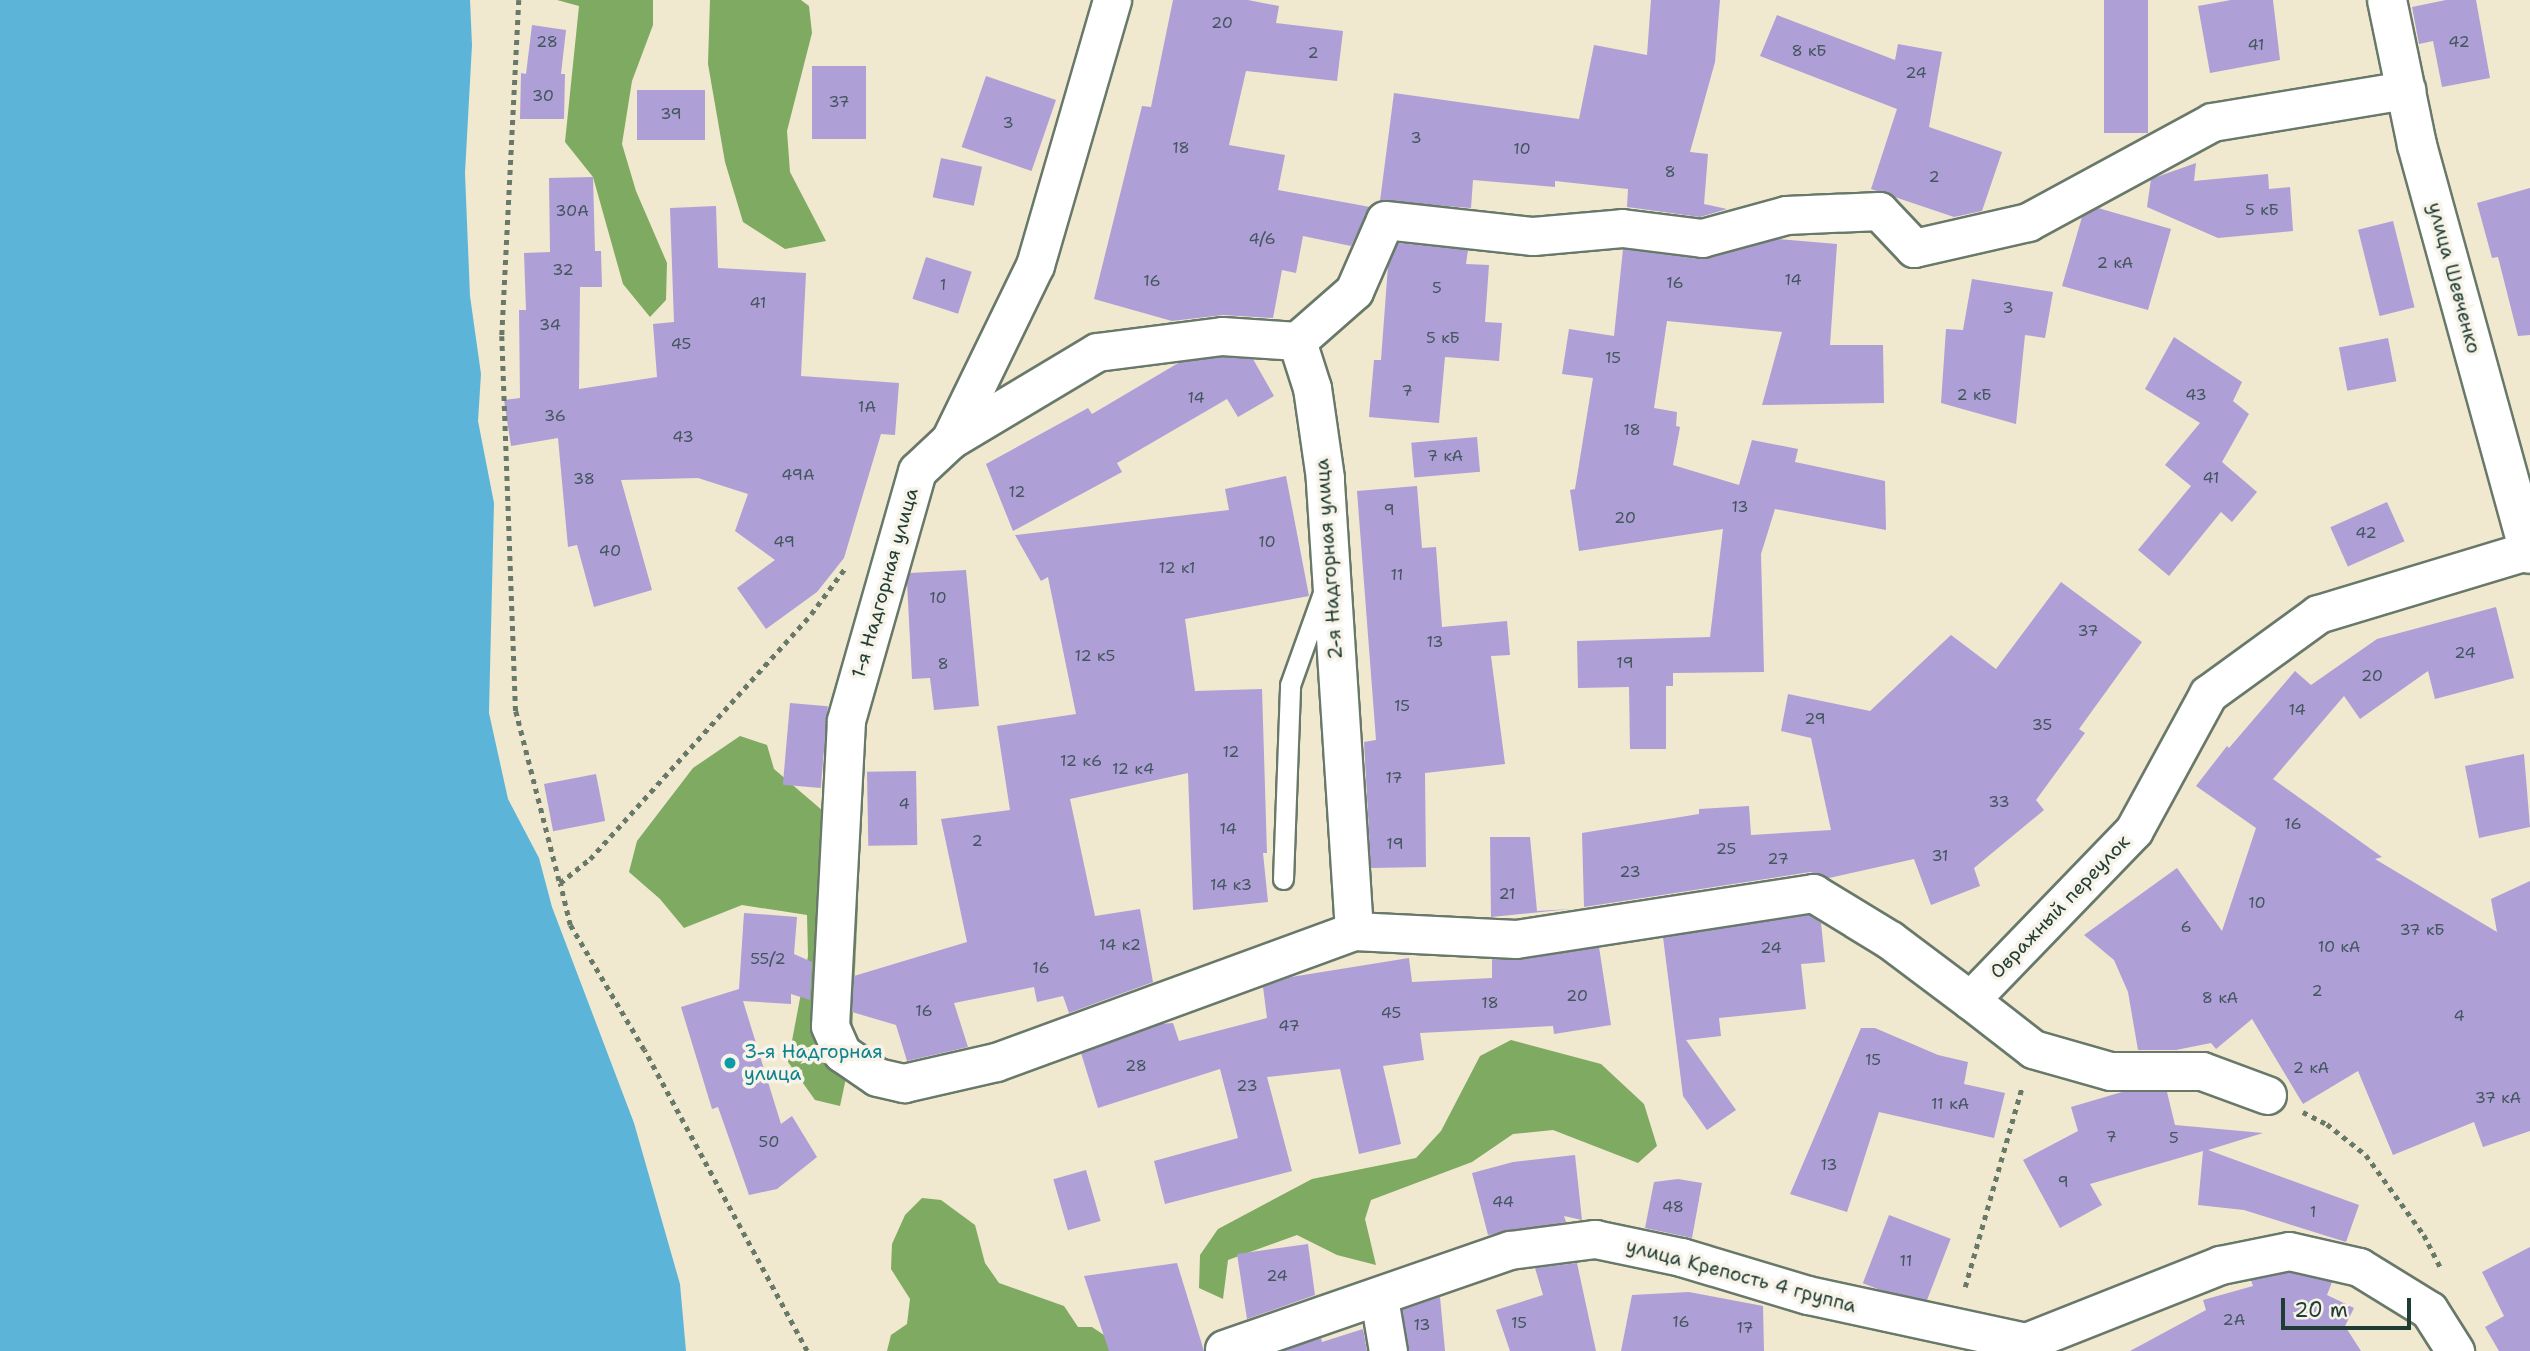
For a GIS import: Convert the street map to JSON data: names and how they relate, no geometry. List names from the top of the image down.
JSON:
{
  "streets": {
    "street": [
      "улица Шевченко",
      "2-я Надгорная улица",
      "1-я Надгорная улица",
      "Овражный переулок",
      "улица Крепость 4 группа"
    ]
  },
  "crossings": [
    ["улица Шевченко", "Овражный переулок"],
    ["2-я Надгорная улица", "1-я Надгорная улица"]
  ],
  "places": ["3-я Надгорная улица"],
  "house_numbers": [
    "20",
    "28",
    "42",
    "41",
    "8 кБ",
    "2",
    "24",
    "30",
    "37",
    "39",
    "3",
    "3",
    "18",
    "10",
    "8",
    "2",
    "5 кБ",
    "30А",
    "4/6",
    "2 кА",
    "32",
    "14",
    "16",
    "16",
    "1",
    "5",
    "41",
    "3",
    "34",
    "5 кБ",
    "45",
    "15",
    "7",
    "2 кБ",
    "43",
    "14",
    "1А",
    "36",
    "18",
    "43",
    "7 кА",
    "49А",
    "41",
    "38",
    "12",
    "13",
    "9",
    "20",
    "42",
    "49",
    "10",
    "40",
    "12 к1",
    "11",
    "10",
    "37",
    "13",
    "24",
    "12 к5",
    "19",
    "8",
    "20",
    "15",
    "14",
    "29",
    "35",
    "12",
    "12 к6",
    "12 к4",
    "17",
    "33",
    "4",
    "16",
    "14",
    "2",
    "19",
    "25",
    "31",
    "27",
    "23",
    "14 к3",
    "21",
    "10",
    "6",
    "37 кБ",
    "14 к2",
    "10 кА",
    "24",
    "55/2",
    "16",
    "2",
    "20",
    "8 кА",
    "18",
    "16",
    "45",
    "4",
    "47",
    "15",
    "28",
    "2 кА",
    "23",
    "37 кА",
    "11 кА",
    "7",
    "5",
    "50",
    "13",
    "9",
    "44",
    "48",
    "1",
    "11",
    "24",
    "2А",
    "16",
    "15",
    "13",
    "17"
  ],
  "scale_bar": "20 m"
}
